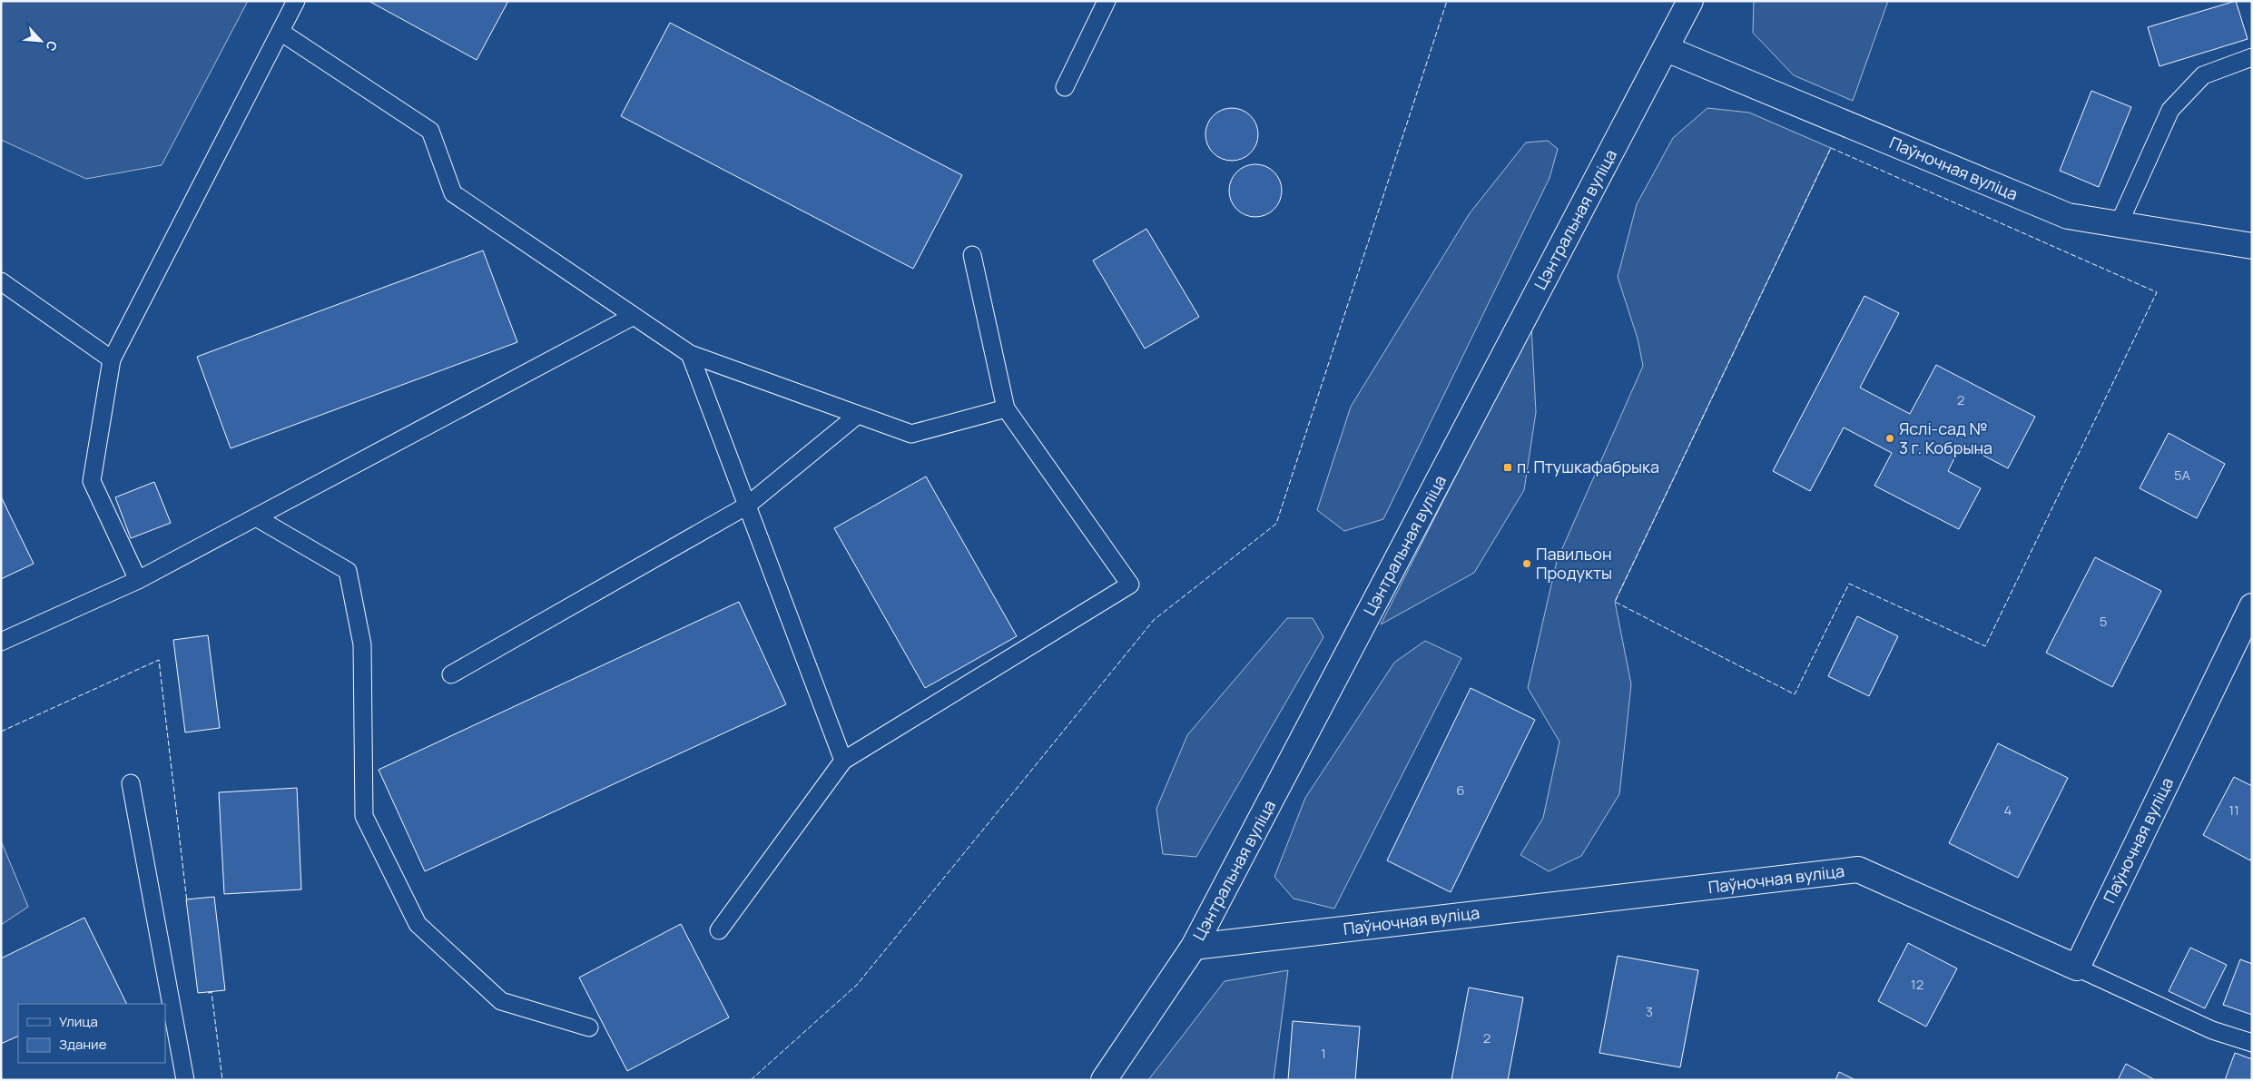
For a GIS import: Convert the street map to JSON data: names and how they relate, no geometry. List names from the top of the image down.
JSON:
{
  "streets": {
    "street": ["Паўночная вуліца", "Цэнтральная вуліца"]
  },
  "crossings": [
    ["Паўночная вуліца", "Цэнтральная вуліца"]
  ],
  "places": {
    "other": ["Яслі-сад № 3 г. Кобрына", "Павильон Продукты"],
    "transit": ["п. Птушкафабрыка"]
  },
  "house_numbers": [
    "2",
    "5А",
    "5",
    "6",
    "4",
    "11",
    "12",
    "3",
    "2",
    "1"
  ],
  "legend": ["Улица", "Здание"],
  "north": "bottom right"
}
